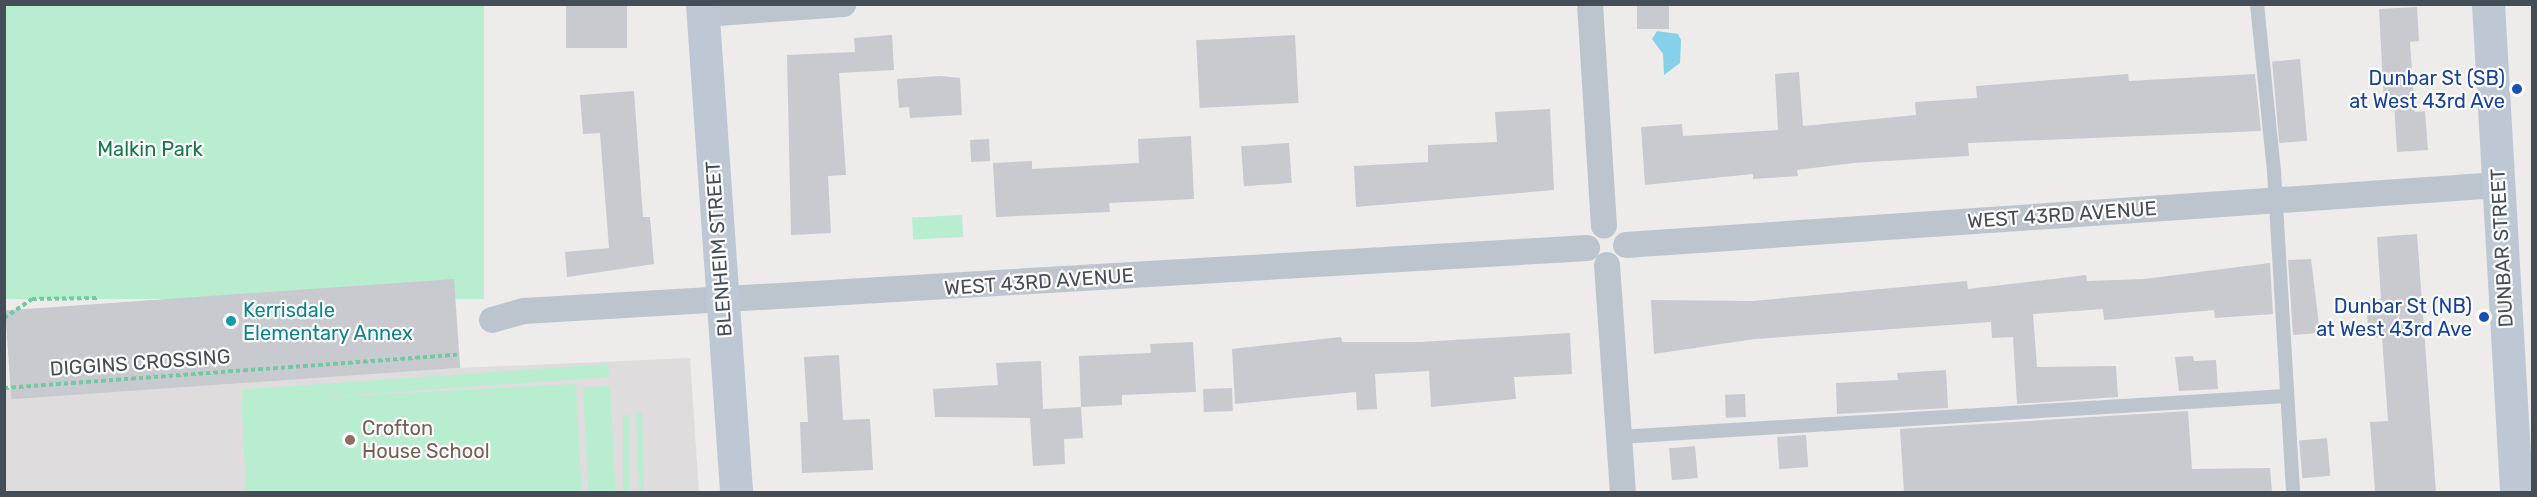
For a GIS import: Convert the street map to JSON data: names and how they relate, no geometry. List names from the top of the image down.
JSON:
{
  "streets": {
    "main road": ["DUNBAR STREET", "BLENHEIM STREET"],
    "street": ["WEST 43RD AVENUE"],
    "path": ["DIGGINS CROSSING"]
  },
  "crossings": [
    ["WEST 43RD AVENUE", "DUNBAR STREET"],
    ["WEST 43RD AVENUE", "BLENHEIM STREET"]
  ],
  "parks": ["Malkin Park"],
  "places": [
    "Dunbar St (SB) at West 43rd Ave",
    "Dunbar St (NB) at West 43rd Ave",
    "Kerrisdale Elementary Annex",
    "Crofton House School"
  ]
}
